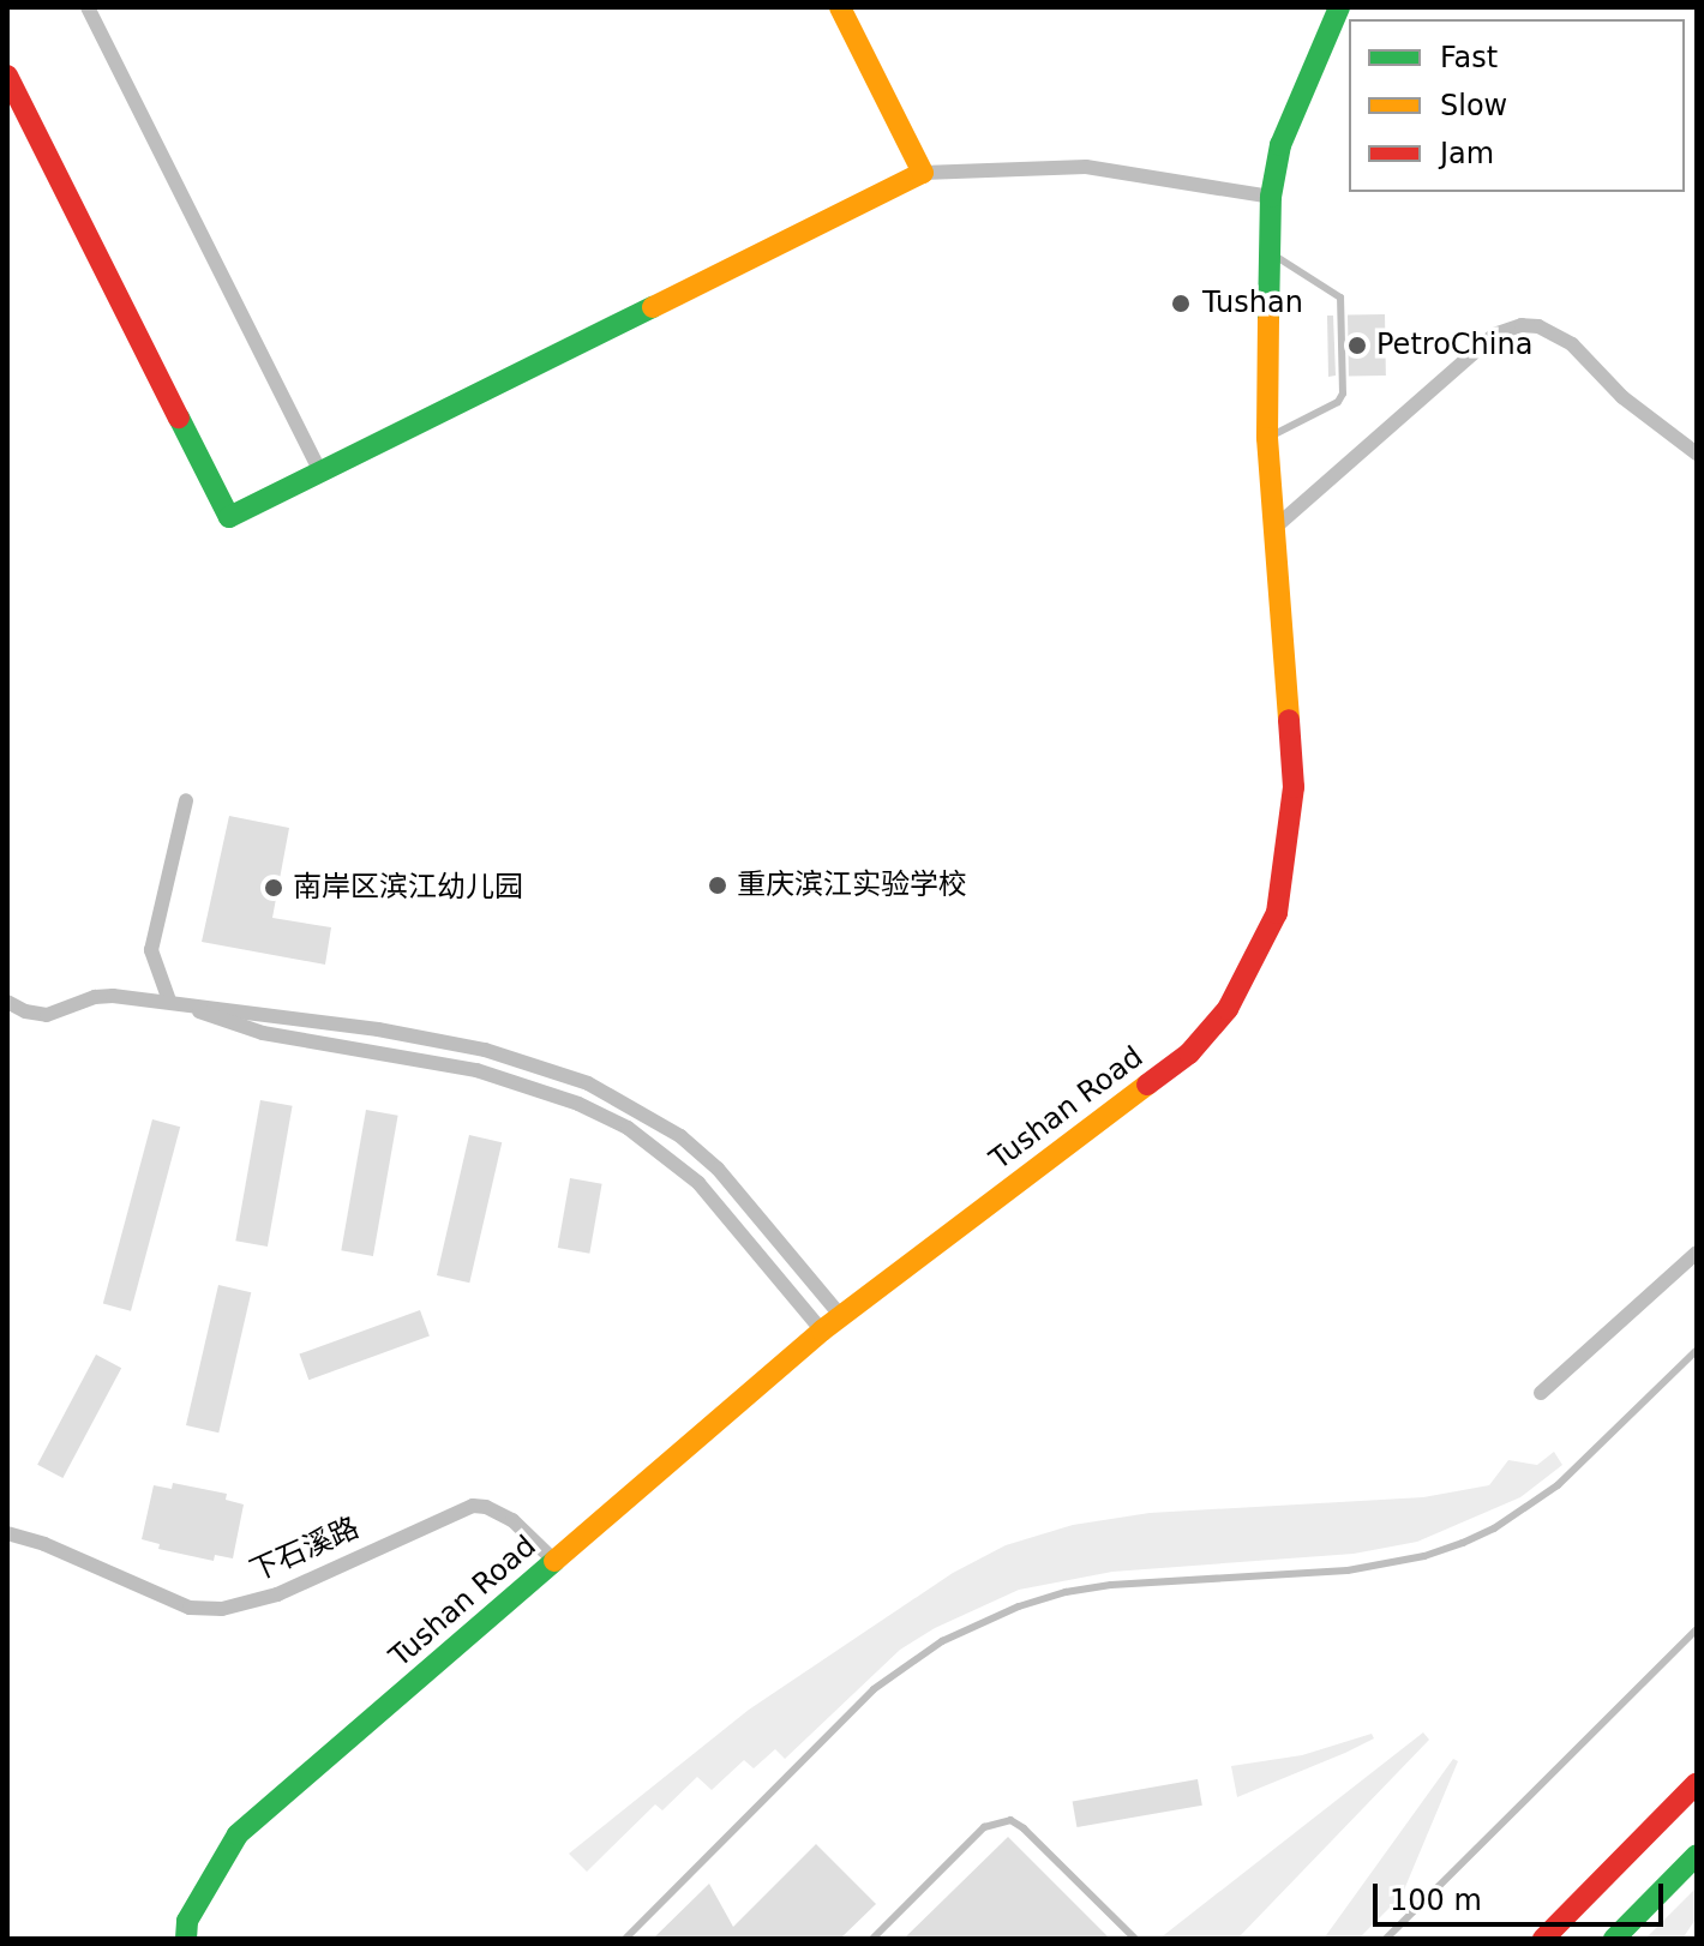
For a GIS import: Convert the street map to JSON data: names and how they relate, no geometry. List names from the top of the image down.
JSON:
{
  "streets": {
    "main road": ["Tushan Road"],
    "street": ["下石溪路"]
  },
  "crossings": [
    ["Tushan Road", "下石溪路"]
  ],
  "places": [
    "Tushan",
    "PetroChina",
    "重庆滨江实验学校",
    "南岸区滨江幼儿园"
  ],
  "legend": ["Fast", "Slow", "Jam"],
  "scale_bar": "100 m"
}
